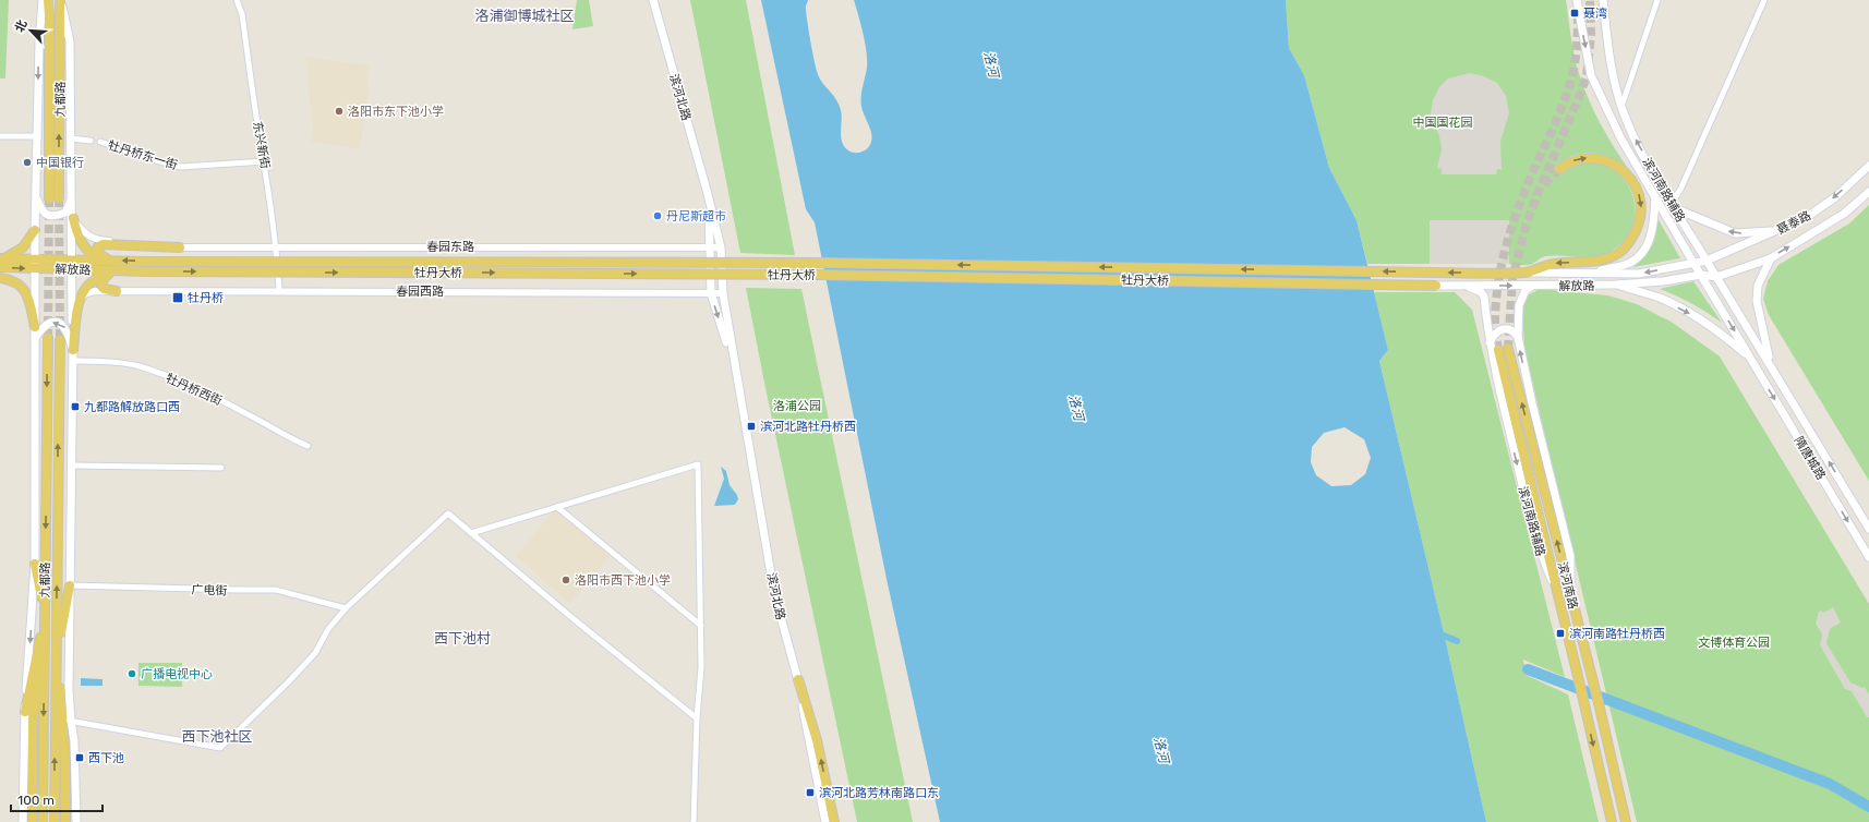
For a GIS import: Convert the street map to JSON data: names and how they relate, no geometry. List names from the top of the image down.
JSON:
{
  "streets": {
    "main road": [
      "滨河北路",
      "九都路",
      "滨河南路辅路",
      "聂泰路",
      "解放路",
      "牡丹大桥",
      "隋唐城路",
      "滨河南路"
    ],
    "street": [
      "东兴新街",
      "牡丹桥东一街",
      "春园东路",
      "春园西路",
      "牡丹桥西街",
      "广电街"
    ]
  },
  "crossings": [
    ["滨河北路", "春园东路"],
    ["滨河北路", "春园西路"],
    ["九都路", "解放路"],
    ["东兴新街", "牡丹桥东一街"],
    ["东兴新街", "春园东路"],
    ["东兴新街", "春园西路"],
    ["滨河南路辅路", "聂泰路"],
    ["滨河南路辅路", "解放路"],
    ["滨河南路辅路", "隋唐城路"],
    ["滨河南路辅路", "滨河南路"],
    ["聂泰路", "解放路"],
    ["解放路", "牡丹大桥"]
  ],
  "districts": ["洛浦御博城社区", "西下池村", "西下池社区"],
  "water": ["洛河"],
  "parks": ["中国国花园", "洛浦公园", "文博体育公园"],
  "places": {
    "transit": [
      "聂湾",
      "牡丹桥",
      "九都路解放路口西",
      "滨河北路牡丹桥西",
      "滨河南路牡丹桥西",
      "西下池",
      "滨河北路芳林南路口东"
    ],
    "other": [
      "洛阳市东下池小学",
      "中国银行",
      "丹尼斯超市",
      "洛阳市西下池小学",
      "广播电视中心"
    ]
  },
  "scale_bar": "100 m",
  "north": "top left"
}
